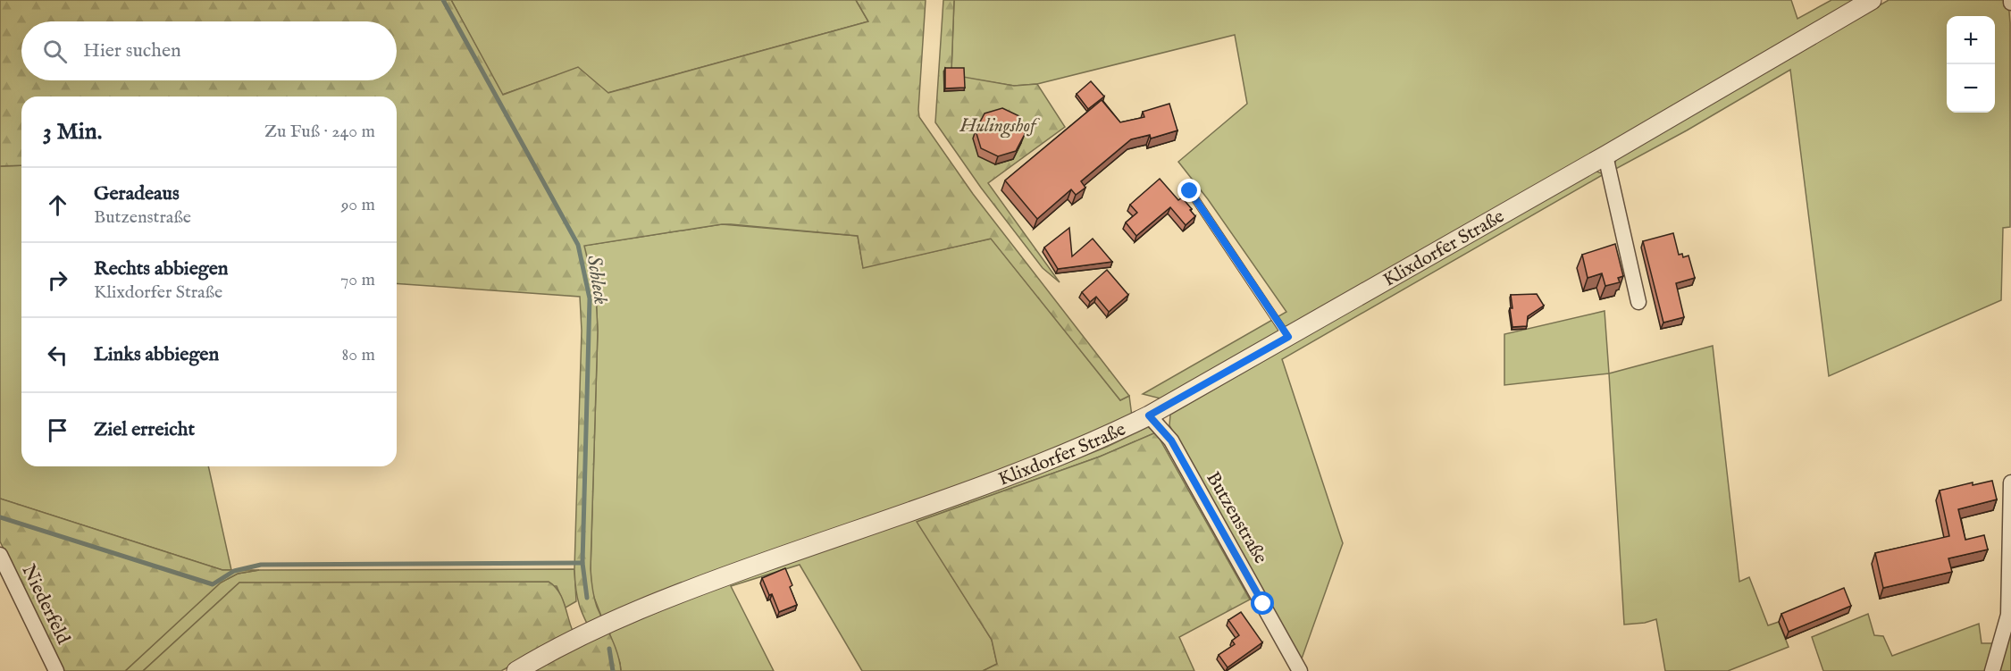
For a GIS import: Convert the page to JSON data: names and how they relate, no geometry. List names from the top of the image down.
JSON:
{
  "streets": {
    "street": ["Klixdorfer Straße", "Butzenstraße", "Niederfeld"]
  },
  "crossings": [
    ["Klixdorfer Straße", "Butzenstraße"]
  ],
  "water": ["Schleck"],
  "parks": ["Hulingshof"],
  "page": {
    "map_buttons": ["+", "−"],
    "search": "Hier suchen",
    "heading": ["3 Min.", "Zu Fuß · 240 m"],
    "list": [
      ["Geradeaus", "Butzenstraße", "90 m"],
      ["Rechts abbiegen", "Klixdorfer Straße", "70 m"],
      ["Links abbiegen", "80 m"],
      "Ziel erreicht"
    ]
  }
}
